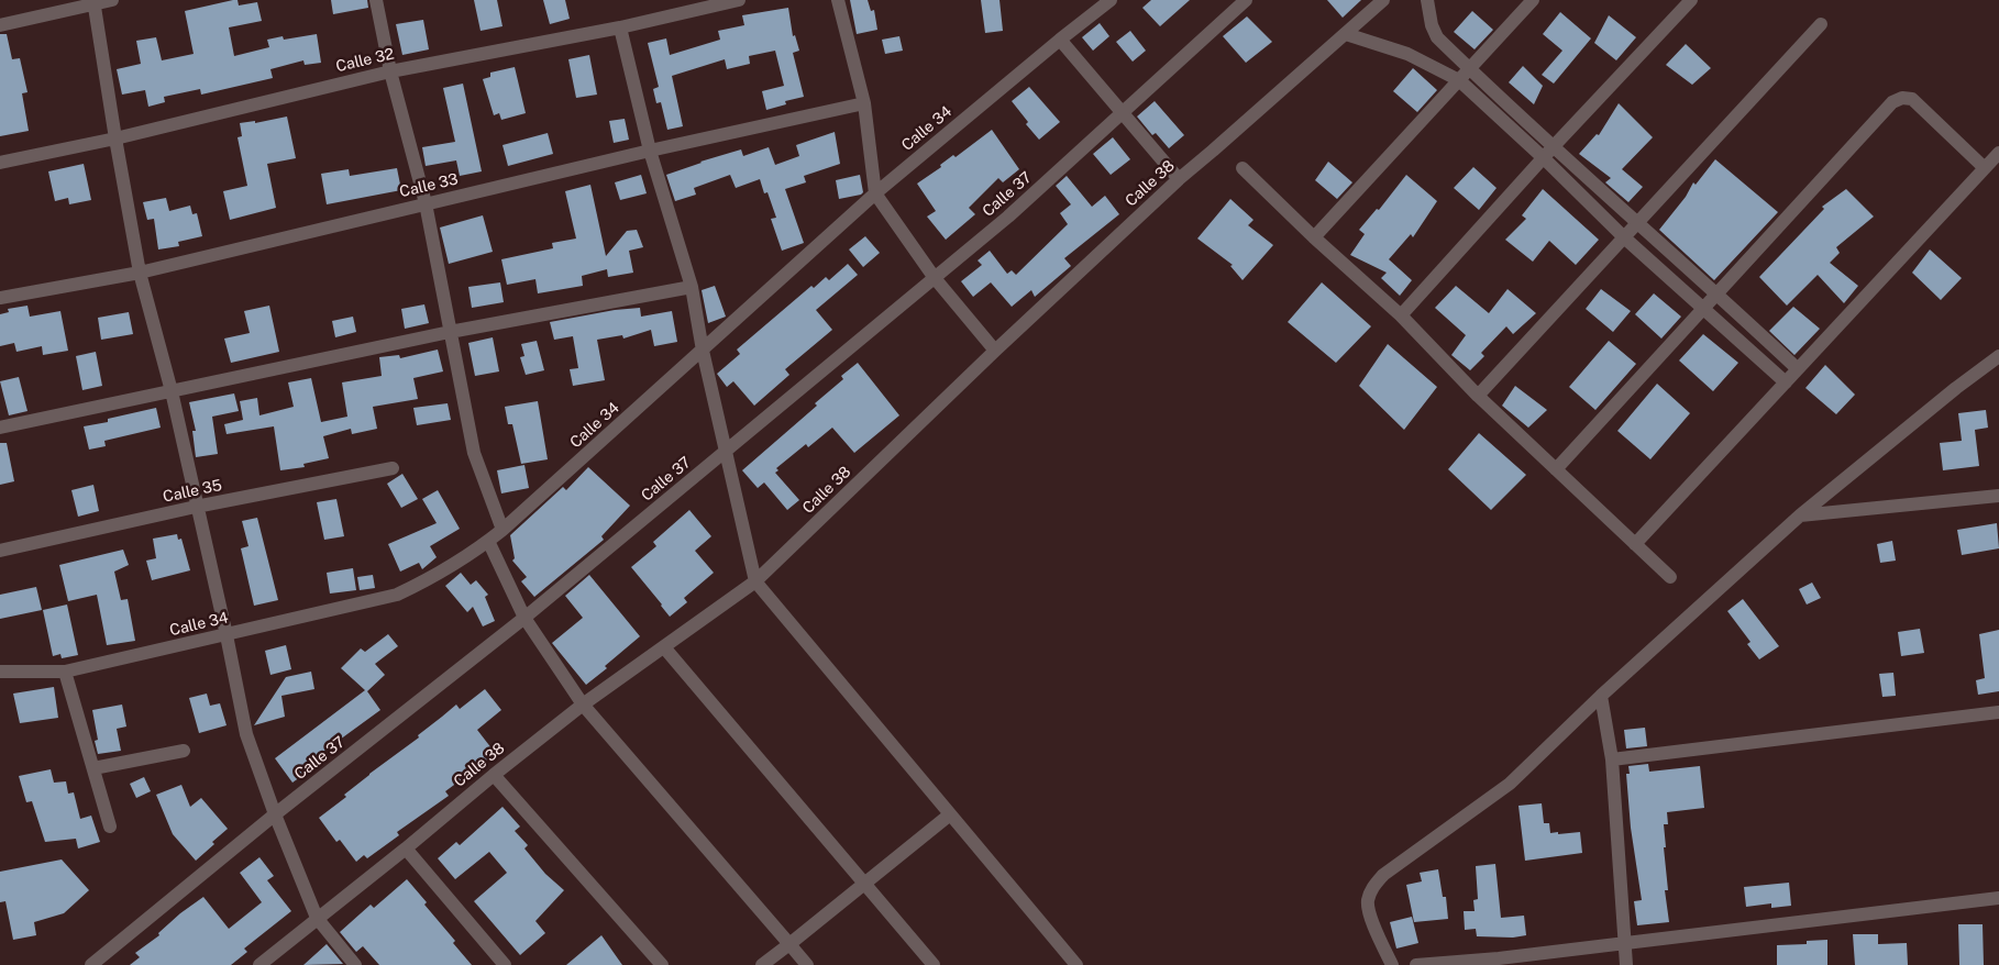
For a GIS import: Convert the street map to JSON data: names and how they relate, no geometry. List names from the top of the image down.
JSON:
{
  "streets": {
    "street": [
      "Calle 32",
      "Calle 34",
      "Calle 38",
      "Calle 33",
      "Calle 37",
      "Calle 35"
    ]
  }
}
